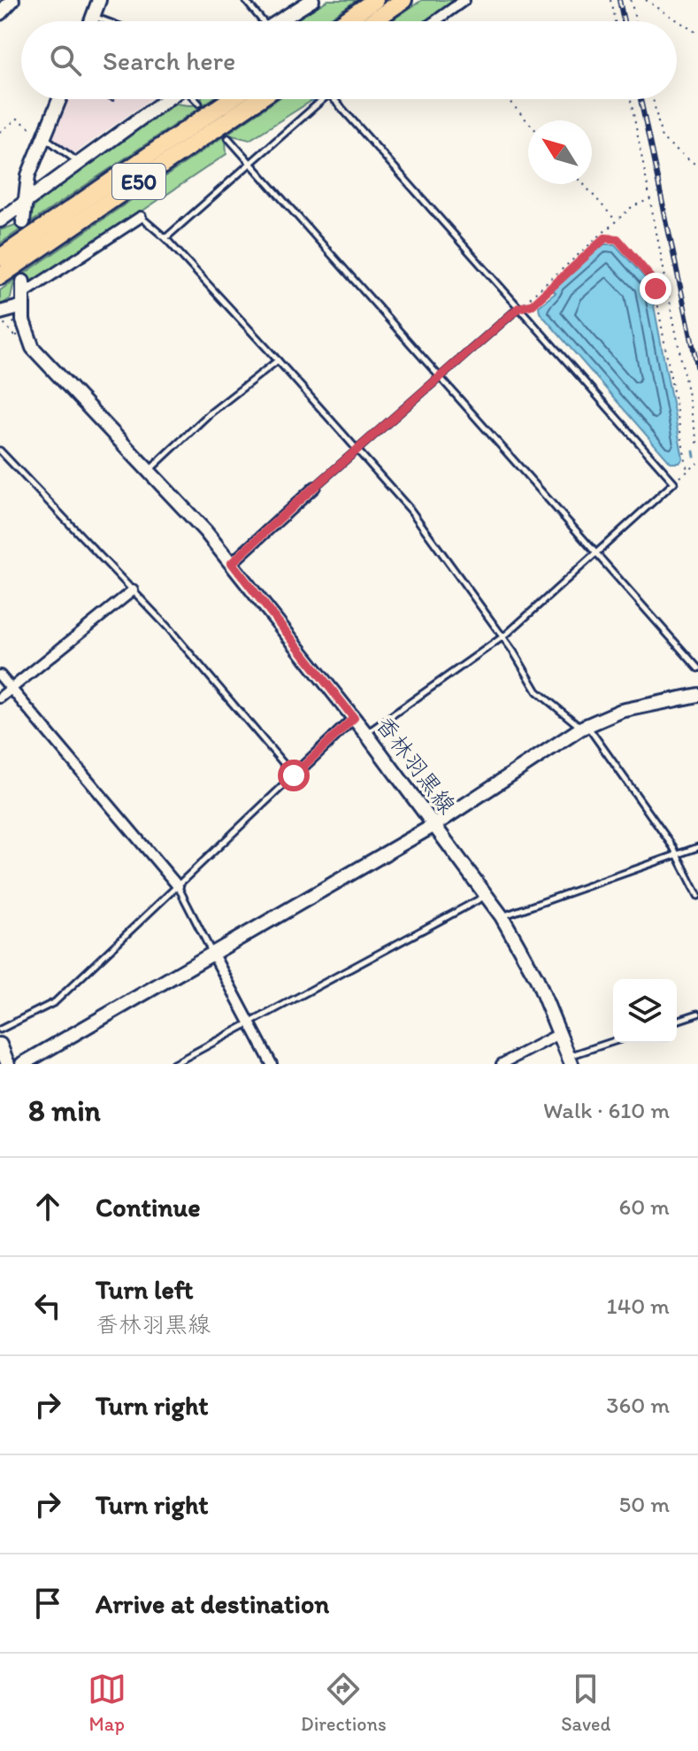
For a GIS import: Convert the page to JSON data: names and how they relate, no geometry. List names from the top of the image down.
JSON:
{
  "streets": {
    "highway": ["E50"],
    "main road": ["香林羽黒線"]
  },
  "north": "top left",
  "page": {
    "search": "Search here",
    "heading": ["8 min", "Walk · 610 m"],
    "list": [
      ["Continue", "60 m"],
      ["Turn left", "香林羽黒線", "140 m"],
      ["Turn right", "360 m"],
      ["Turn right", "50 m"],
      "Arrive at destination"
    ],
    "nav": ["Map", "Directions", "Saved"]
  }
}
